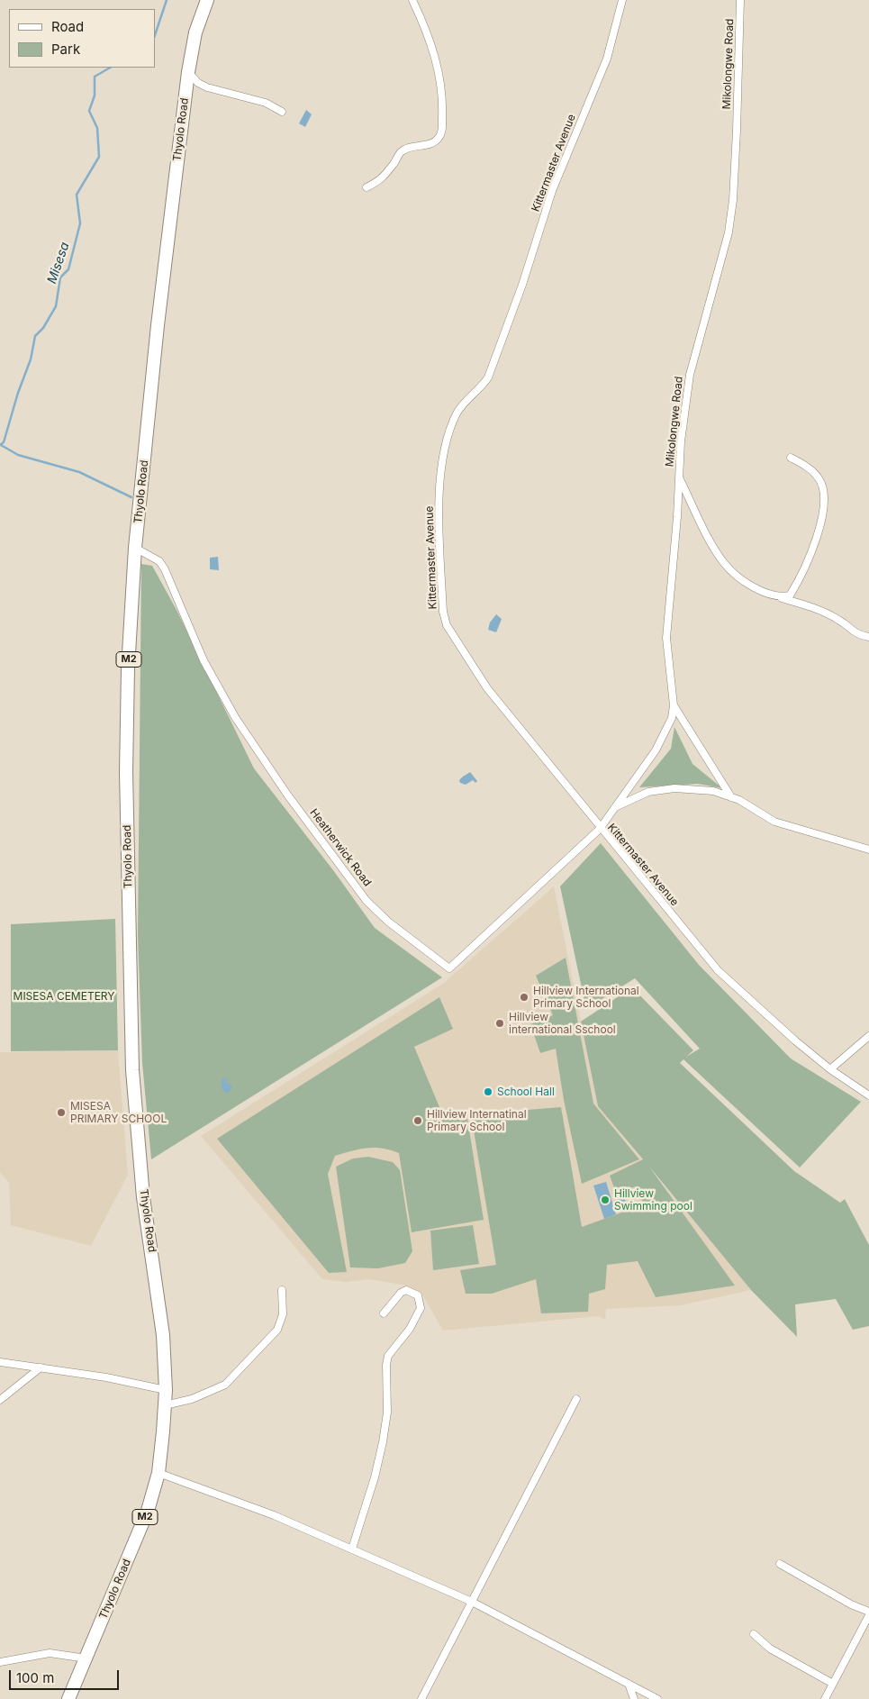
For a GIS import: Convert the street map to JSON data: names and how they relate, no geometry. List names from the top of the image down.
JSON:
{
  "streets": {
    "highway": ["Thyolo Road", "M2"],
    "street": ["Mikolongwe Road", "Kittermaster Avenue", "Heatherwick Road"]
  },
  "crossings": [
    ["Mikolongwe Road", "Kittermaster Avenue"],
    ["Mikolongwe Road", "Heatherwick Road"],
    ["Thyolo Road", "Heatherwick Road"],
    ["Kittermaster Avenue", "Heatherwick Road"]
  ],
  "water": ["Misesa"],
  "parks": ["MISESA CEMETERY"],
  "places": [
    "Hillview International Primary School",
    "Hillview international Sschool",
    "School Hall",
    "MISESA PRIMARY SCHOOL",
    "Hillview Internatinal Primary School",
    "Hillview Swimming pool"
  ],
  "legend": ["Road", "Park"],
  "scale_bar": "100 m"
}
